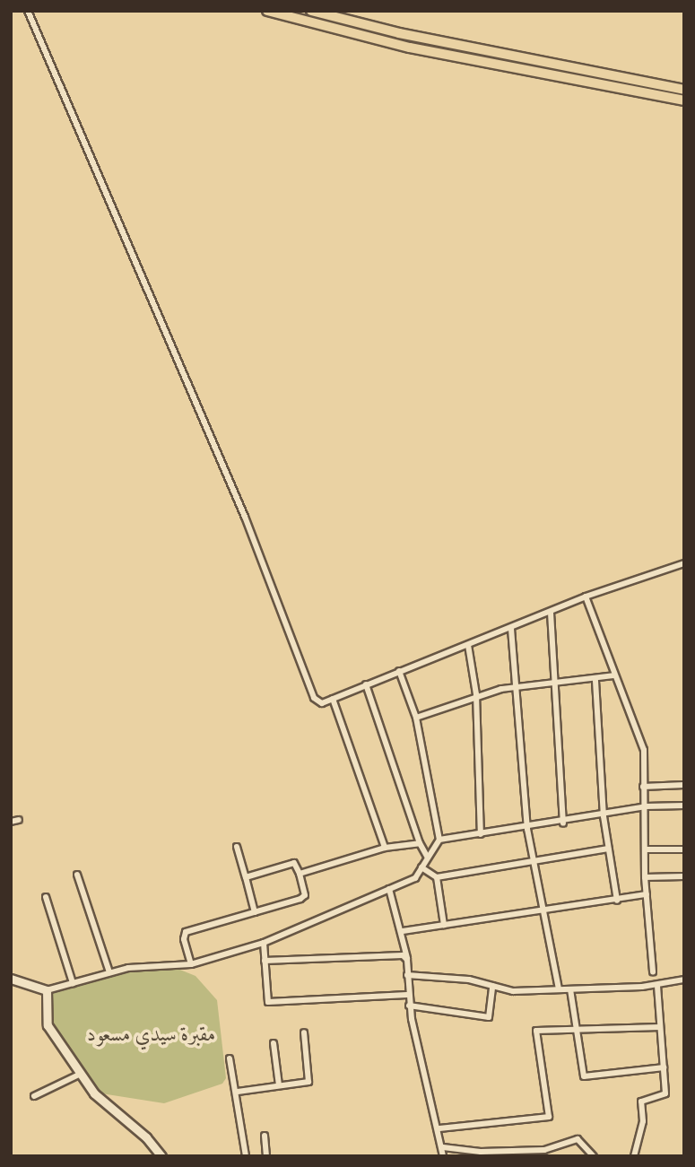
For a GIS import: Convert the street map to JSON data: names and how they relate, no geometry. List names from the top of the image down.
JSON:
{
  "parks": ["مقبرة سيدي مسعود"]
}
